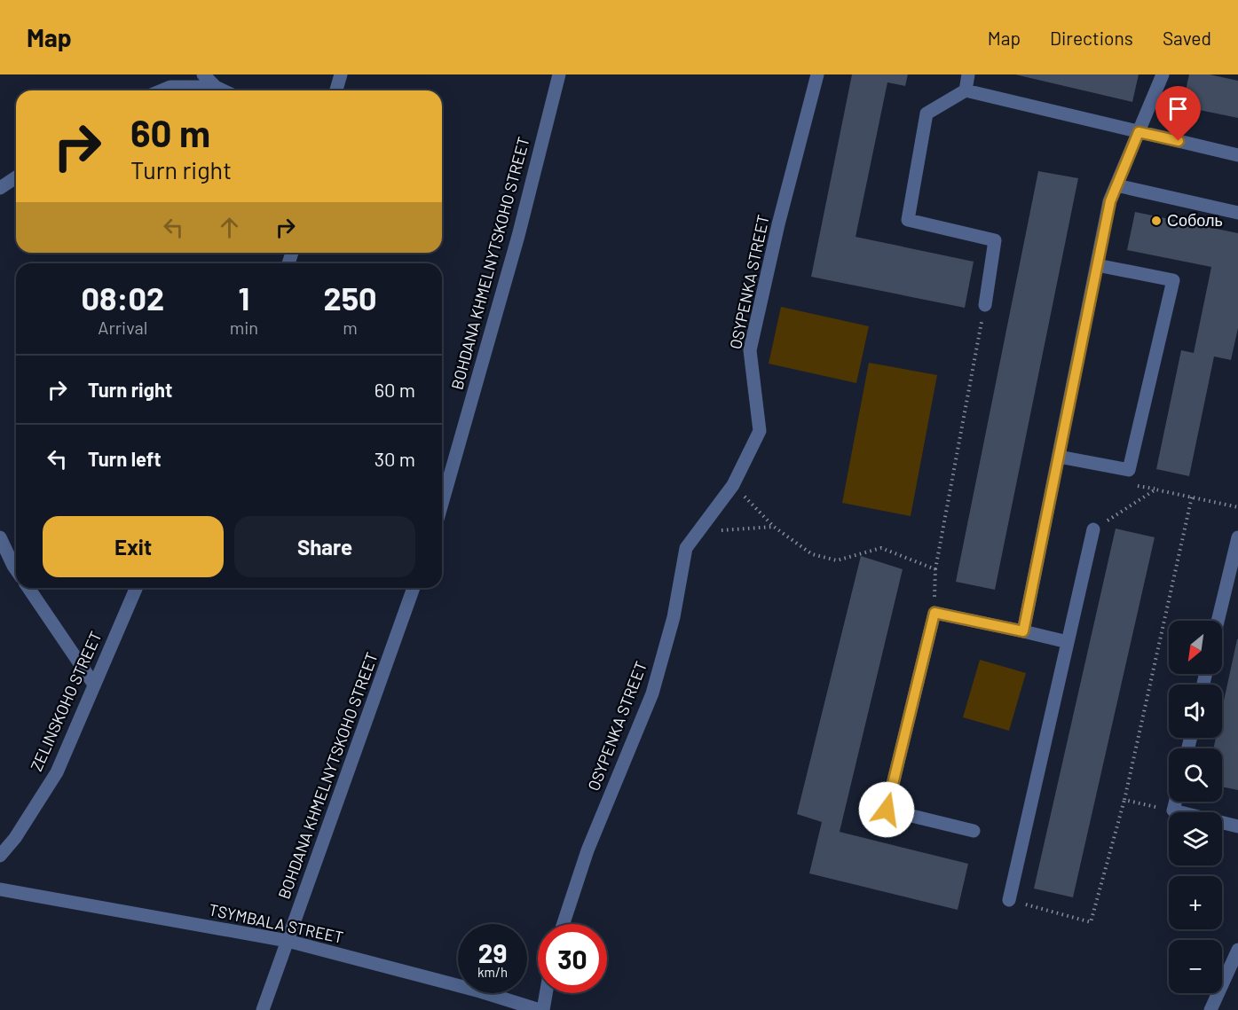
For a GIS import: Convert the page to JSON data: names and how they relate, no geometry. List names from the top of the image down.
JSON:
{
  "streets": {
    "street": [
      "BOHDANA KHMELNYTSKOHO STREET",
      "OSYPENKA STREET",
      "ZELINSKOHO STREET",
      "TSYMBALA STREET"
    ]
  },
  "crossings": [
    ["BOHDANA KHMELNYTSKOHO STREET", "TSYMBALA STREET"]
  ],
  "places": ["Соболь"],
  "north": "bottom left",
  "page": {
    "header": "Map",
    "nav": ["Map", "Directions", "Saved"],
    "turn": ["60 m", "Turn right"],
    "eta": [
      "08:02",
      "Arrival",
      "1",
      "min",
      "250",
      "m"
    ],
    "list": [
      {
        "name": "Turn right",
        "value": "60 m"
      },
      {
        "name": "Turn left",
        "value": "30 m"
      }
    ],
    "buttons": ["Exit", "Share"],
    "map_buttons": ["+", "−"],
    "speed": "29 km/h",
    "limit": "30"
  }
}
